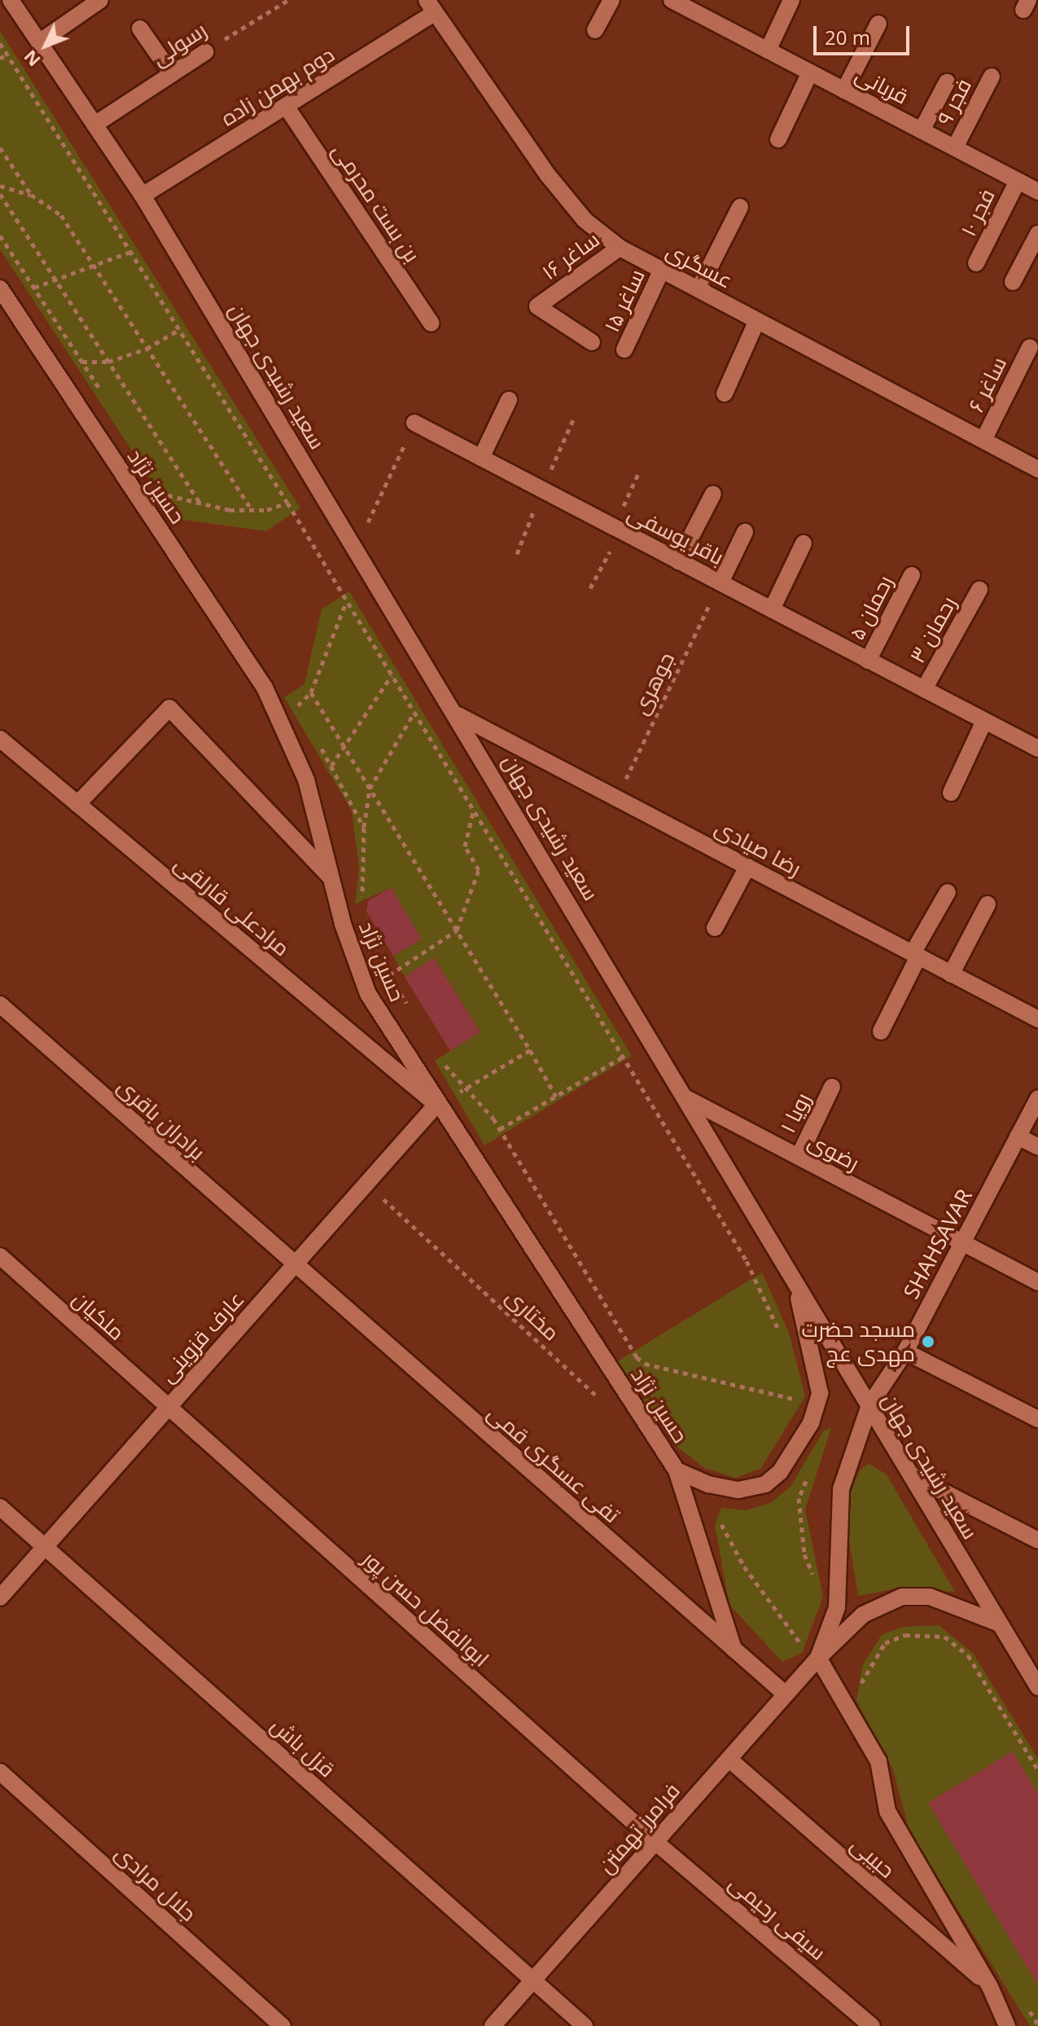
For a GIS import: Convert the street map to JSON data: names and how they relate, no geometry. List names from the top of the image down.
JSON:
{
  "streets": {
    "street": [
      "رسولی",
      "قربانی",
      "دوم بهمن زاده",
      "فجر ۹",
      "بن بست محرمی",
      "فجر ۱۰",
      "ساغر ۱۶",
      "عسگری",
      "ساغر ۱۵",
      "سعید رشیدی جهان",
      "ساغر ۶",
      "حسین نژاد",
      "باقر یوسفی",
      "رحمان ۵",
      "رحمان ۳",
      "رضا صیادی",
      "مرادعلی قارلقی",
      "رویا ۱",
      "برادران باقری",
      "رضوی",
      "SHAHSAVAR",
      "ملکیان",
      "عارف قزوینی",
      "تفی عسگری قمی",
      "ابوالفضل حسن پور",
      "قزل باش",
      "فرامرز تهمتن",
      "حبیبی",
      "جلال مرادی",
      "سیفی رحیمی"
    ],
    "path": ["جوهری", "مختاری"]
  },
  "crossings": [
    ["رسولی", "سعید رشیدی جهان"],
    ["قربانی", "فجر ۹"],
    ["قربانی", "فجر ۱۰"],
    ["دوم بهمن زاده", "بن بست محرمی"],
    ["دوم بهمن زاده", "عسگری"],
    ["دوم بهمن زاده", "سعید رشیدی جهان"],
    ["ساغر ۱۶", "عسگری"],
    ["عسگری", "ساغر ۱۵"],
    ["عسگری", "ساغر ۶"],
    ["سعید رشیدی جهان", "رضا صیادی"],
    ["سعید رشیدی جهان", "رضوی"],
    ["سعید رشیدی جهان", "SHAHSAVAR"],
    ["سعید رشیدی جهان", "فرامرز تهمتن"],
    ["حسین نژاد", "مرادعلی قارلقی"],
    ["حسین نژاد", "عارف قزوینی"],
    ["حسین نژاد", "تفی عسگری قمی"],
    ["باقر یوسفی", "رحمان ۵"],
    ["باقر یوسفی", "رحمان ۳"],
    ["باقر یوسفی", "جوهری"],
    ["جوهری", "رضا صیادی"],
    ["مرادعلی قارلقی", "عارف قزوینی"],
    ["رویا ۱", "رضوی"],
    ["برادران باقری", "عارف قزوینی"],
    ["برادران باقری", "تفی عسگری قمی"],
    ["رضوی", "SHAHSAVAR"],
    ["SHAHSAVAR", "فرامرز تهمتن"],
    ["مختاری", "عارف قزوینی"],
    ["ملکیان", "عارف قزوینی"],
    ["ملکیان", "ابوالفضل حسن پور"],
    ["عارف قزوینی", "تفی عسگری قمی"],
    ["عارف قزوینی", "ابوالفضل حسن پور"],
    ["عارف قزوینی", "قزل باش"],
    ["تفی عسگری قمی", "فرامرز تهمتن"],
    ["ابوالفضل حسن پور", "فرامرز تهمتن"],
    ["ابوالفضل حسن پور", "سیفی رحیمی"],
    ["قزل باش", "فرامرز تهمتن"],
    ["فرامرز تهمتن", "حبیبی"],
    ["فرامرز تهمتن", "سیفی رحیمی"]
  ],
  "places": ["مسجد حضرت مهدی عج"],
  "scale_bar": "20 m",
  "north": "bottom left"
}
